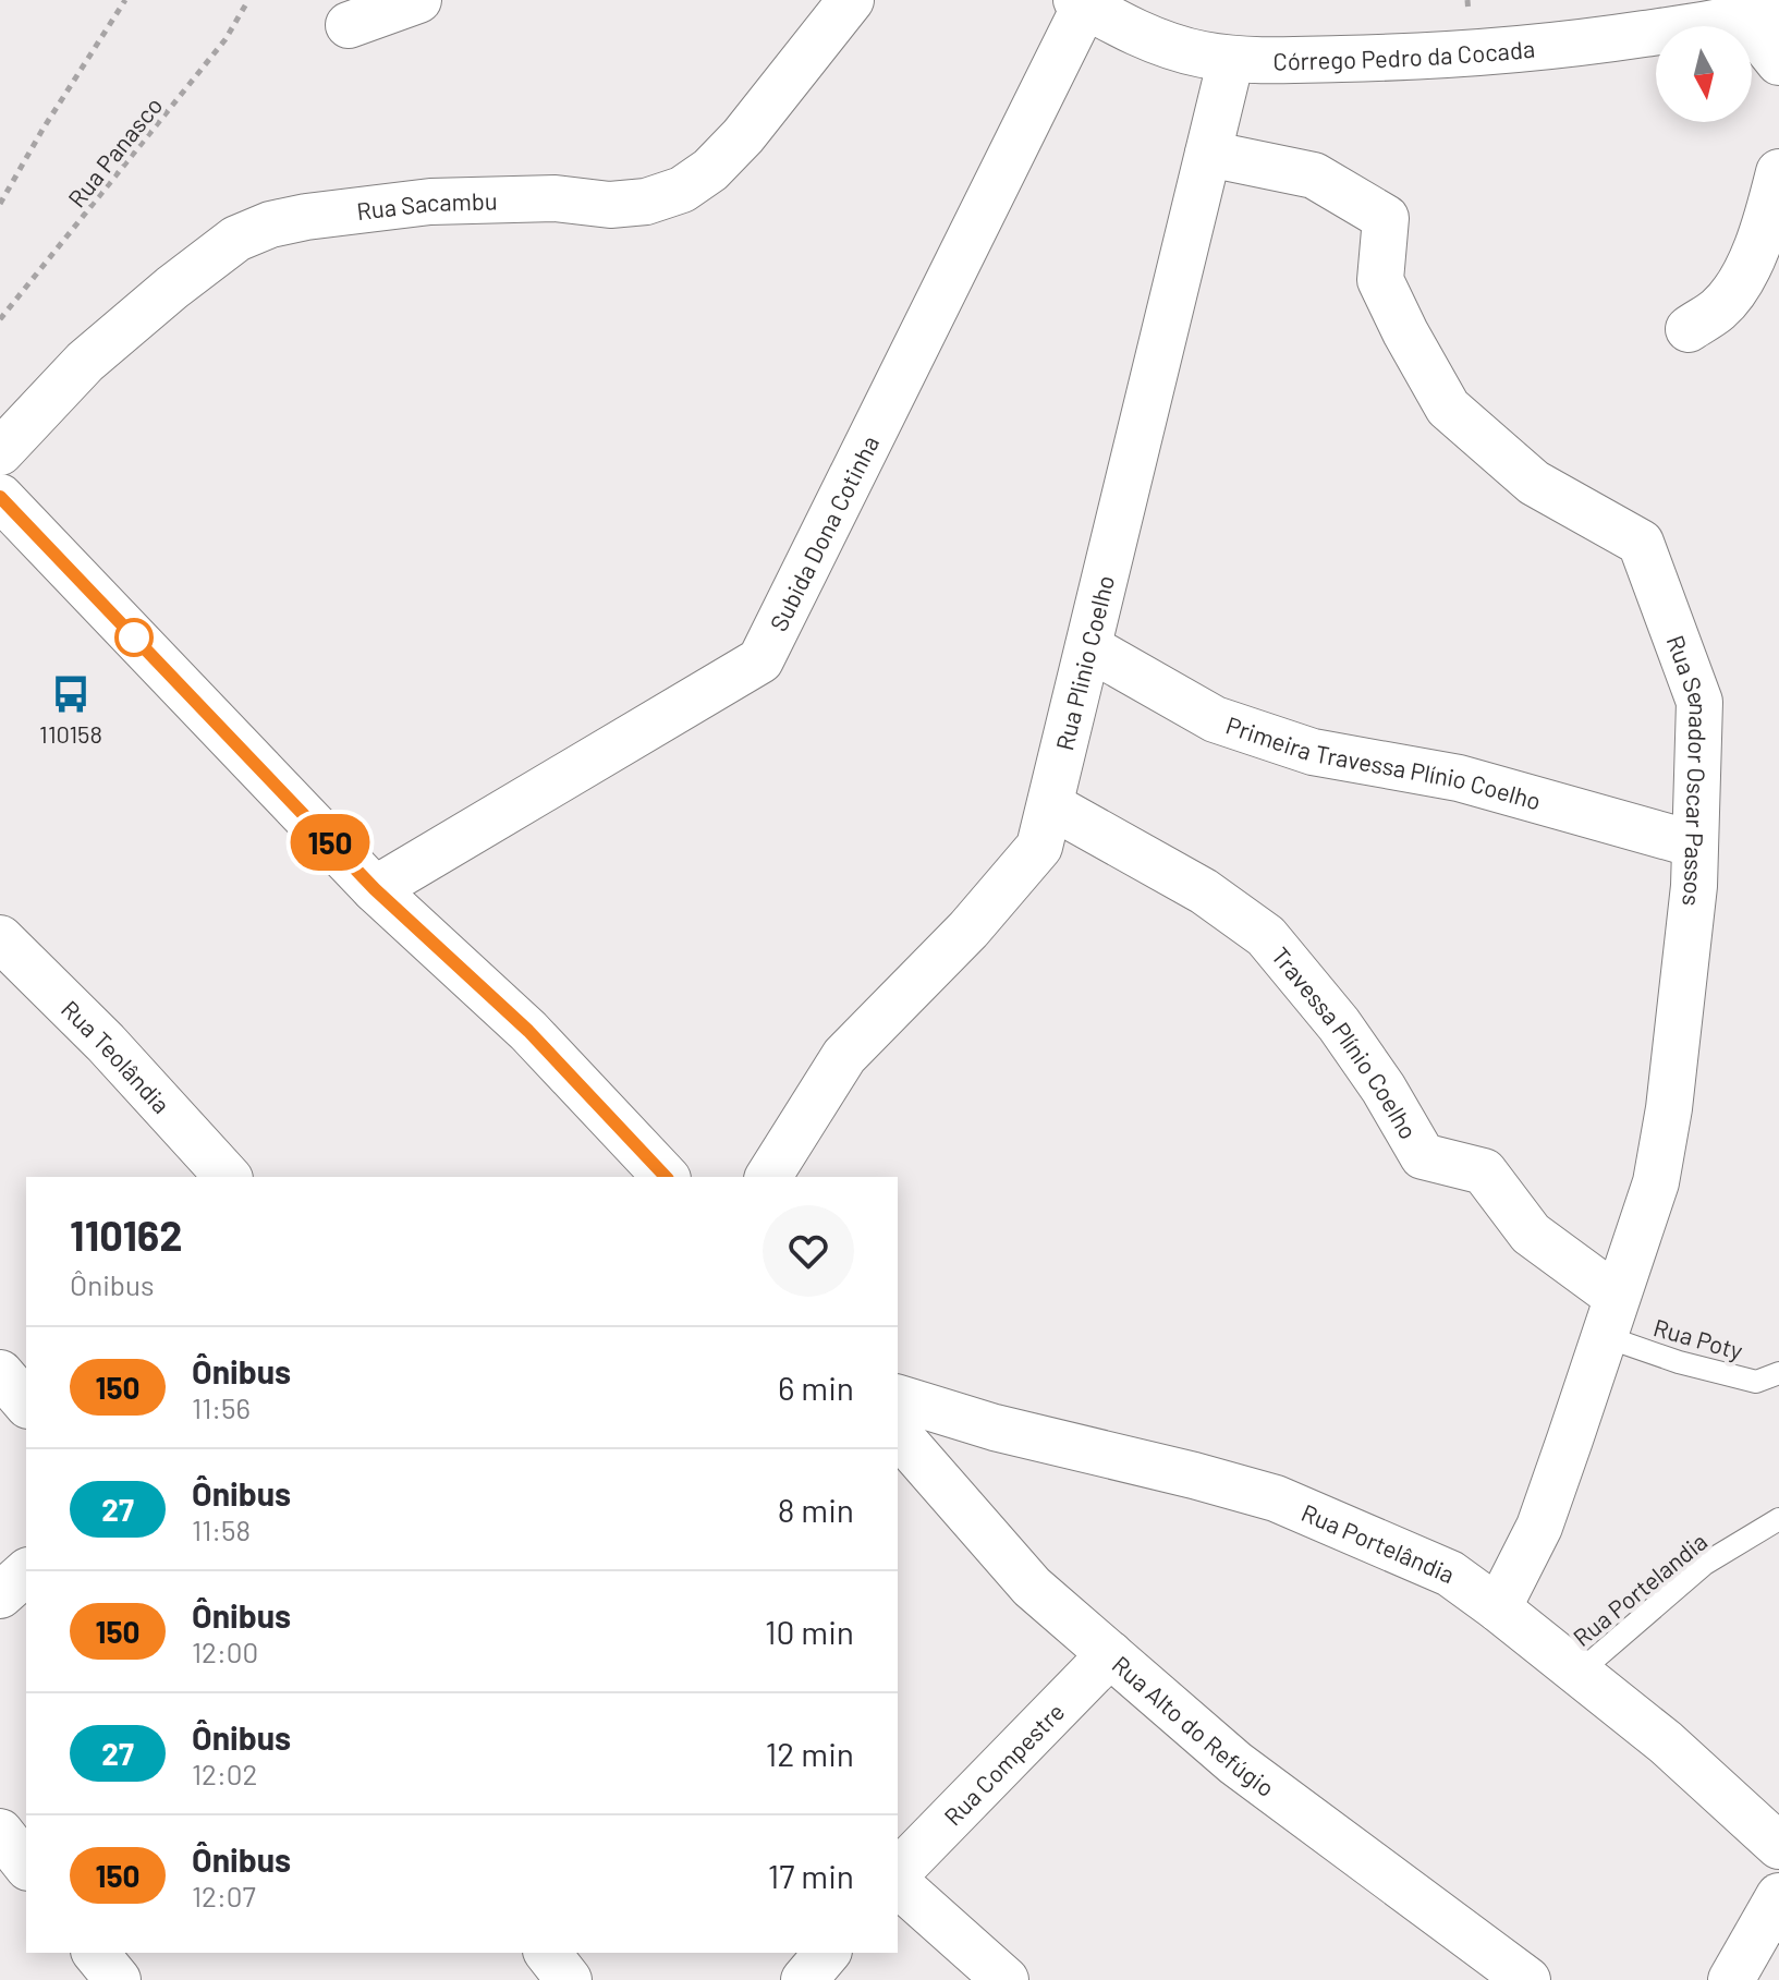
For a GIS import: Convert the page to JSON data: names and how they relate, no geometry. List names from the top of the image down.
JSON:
{
  "streets": {
    "street": [
      "Córrego Pedro da Cocada",
      "Rua Sacambu",
      "Subida Dona Cotinha",
      "Rua Plinio Coelho",
      "Primeira Travessa Plínio Coelho",
      "Rua Senador Oscar Passos",
      "Travessa Plínio Coelho",
      "Rua Teolândia",
      "Rua Portelândia",
      "Rua Alto do Refúgio",
      "Rua Compestre"
    ],
    "lane": ["Rua Poty", "Rua Portelandia"],
    "path": ["Rua Panasco"]
  },
  "crossings": [
    ["Córrego Pedro da Cocada", "Subida Dona Cotinha"],
    ["Córrego Pedro da Cocada", "Rua Plinio Coelho"],
    ["Rua Plinio Coelho", "Primeira Travessa Plínio Coelho"],
    ["Rua Plinio Coelho", "Rua Senador Oscar Passos"],
    ["Rua Plinio Coelho", "Travessa Plínio Coelho"],
    ["Primeira Travessa Plínio Coelho", "Rua Senador Oscar Passos"],
    ["Rua Senador Oscar Passos", "Travessa Plínio Coelho"],
    ["Rua Senador Oscar Passos", "Rua Poty"],
    ["Rua Senador Oscar Passos", "Rua Portelândia"],
    ["Travessa Plínio Coelho", "Rua Poty"],
    ["Rua Portelândia", "Rua Portelandia"],
    ["Rua Alto do Refúgio", "Rua Compestre"]
  ],
  "places": {
    "bus stop": ["110158"]
  },
  "lines": ["bus line 150"],
  "north": "bottom",
  "page": {
    "on_map": "150",
    "heading": ["110162", "Ônibus"],
    "list": [
      {
        "mark": "150",
        "name": "Ônibus",
        "note": "11:56",
        "value": "6 min"
      },
      {
        "mark": "27",
        "name": "Ônibus",
        "note": "11:58",
        "value": "8 min"
      },
      {
        "mark": "150",
        "name": "Ônibus",
        "note": "12:00",
        "value": "10 min"
      },
      {
        "mark": "27",
        "name": "Ônibus",
        "note": "12:02",
        "value": "12 min"
      },
      {
        "mark": "150",
        "name": "Ônibus",
        "note": "12:07",
        "value": "17 min"
      }
    ]
  }
}
